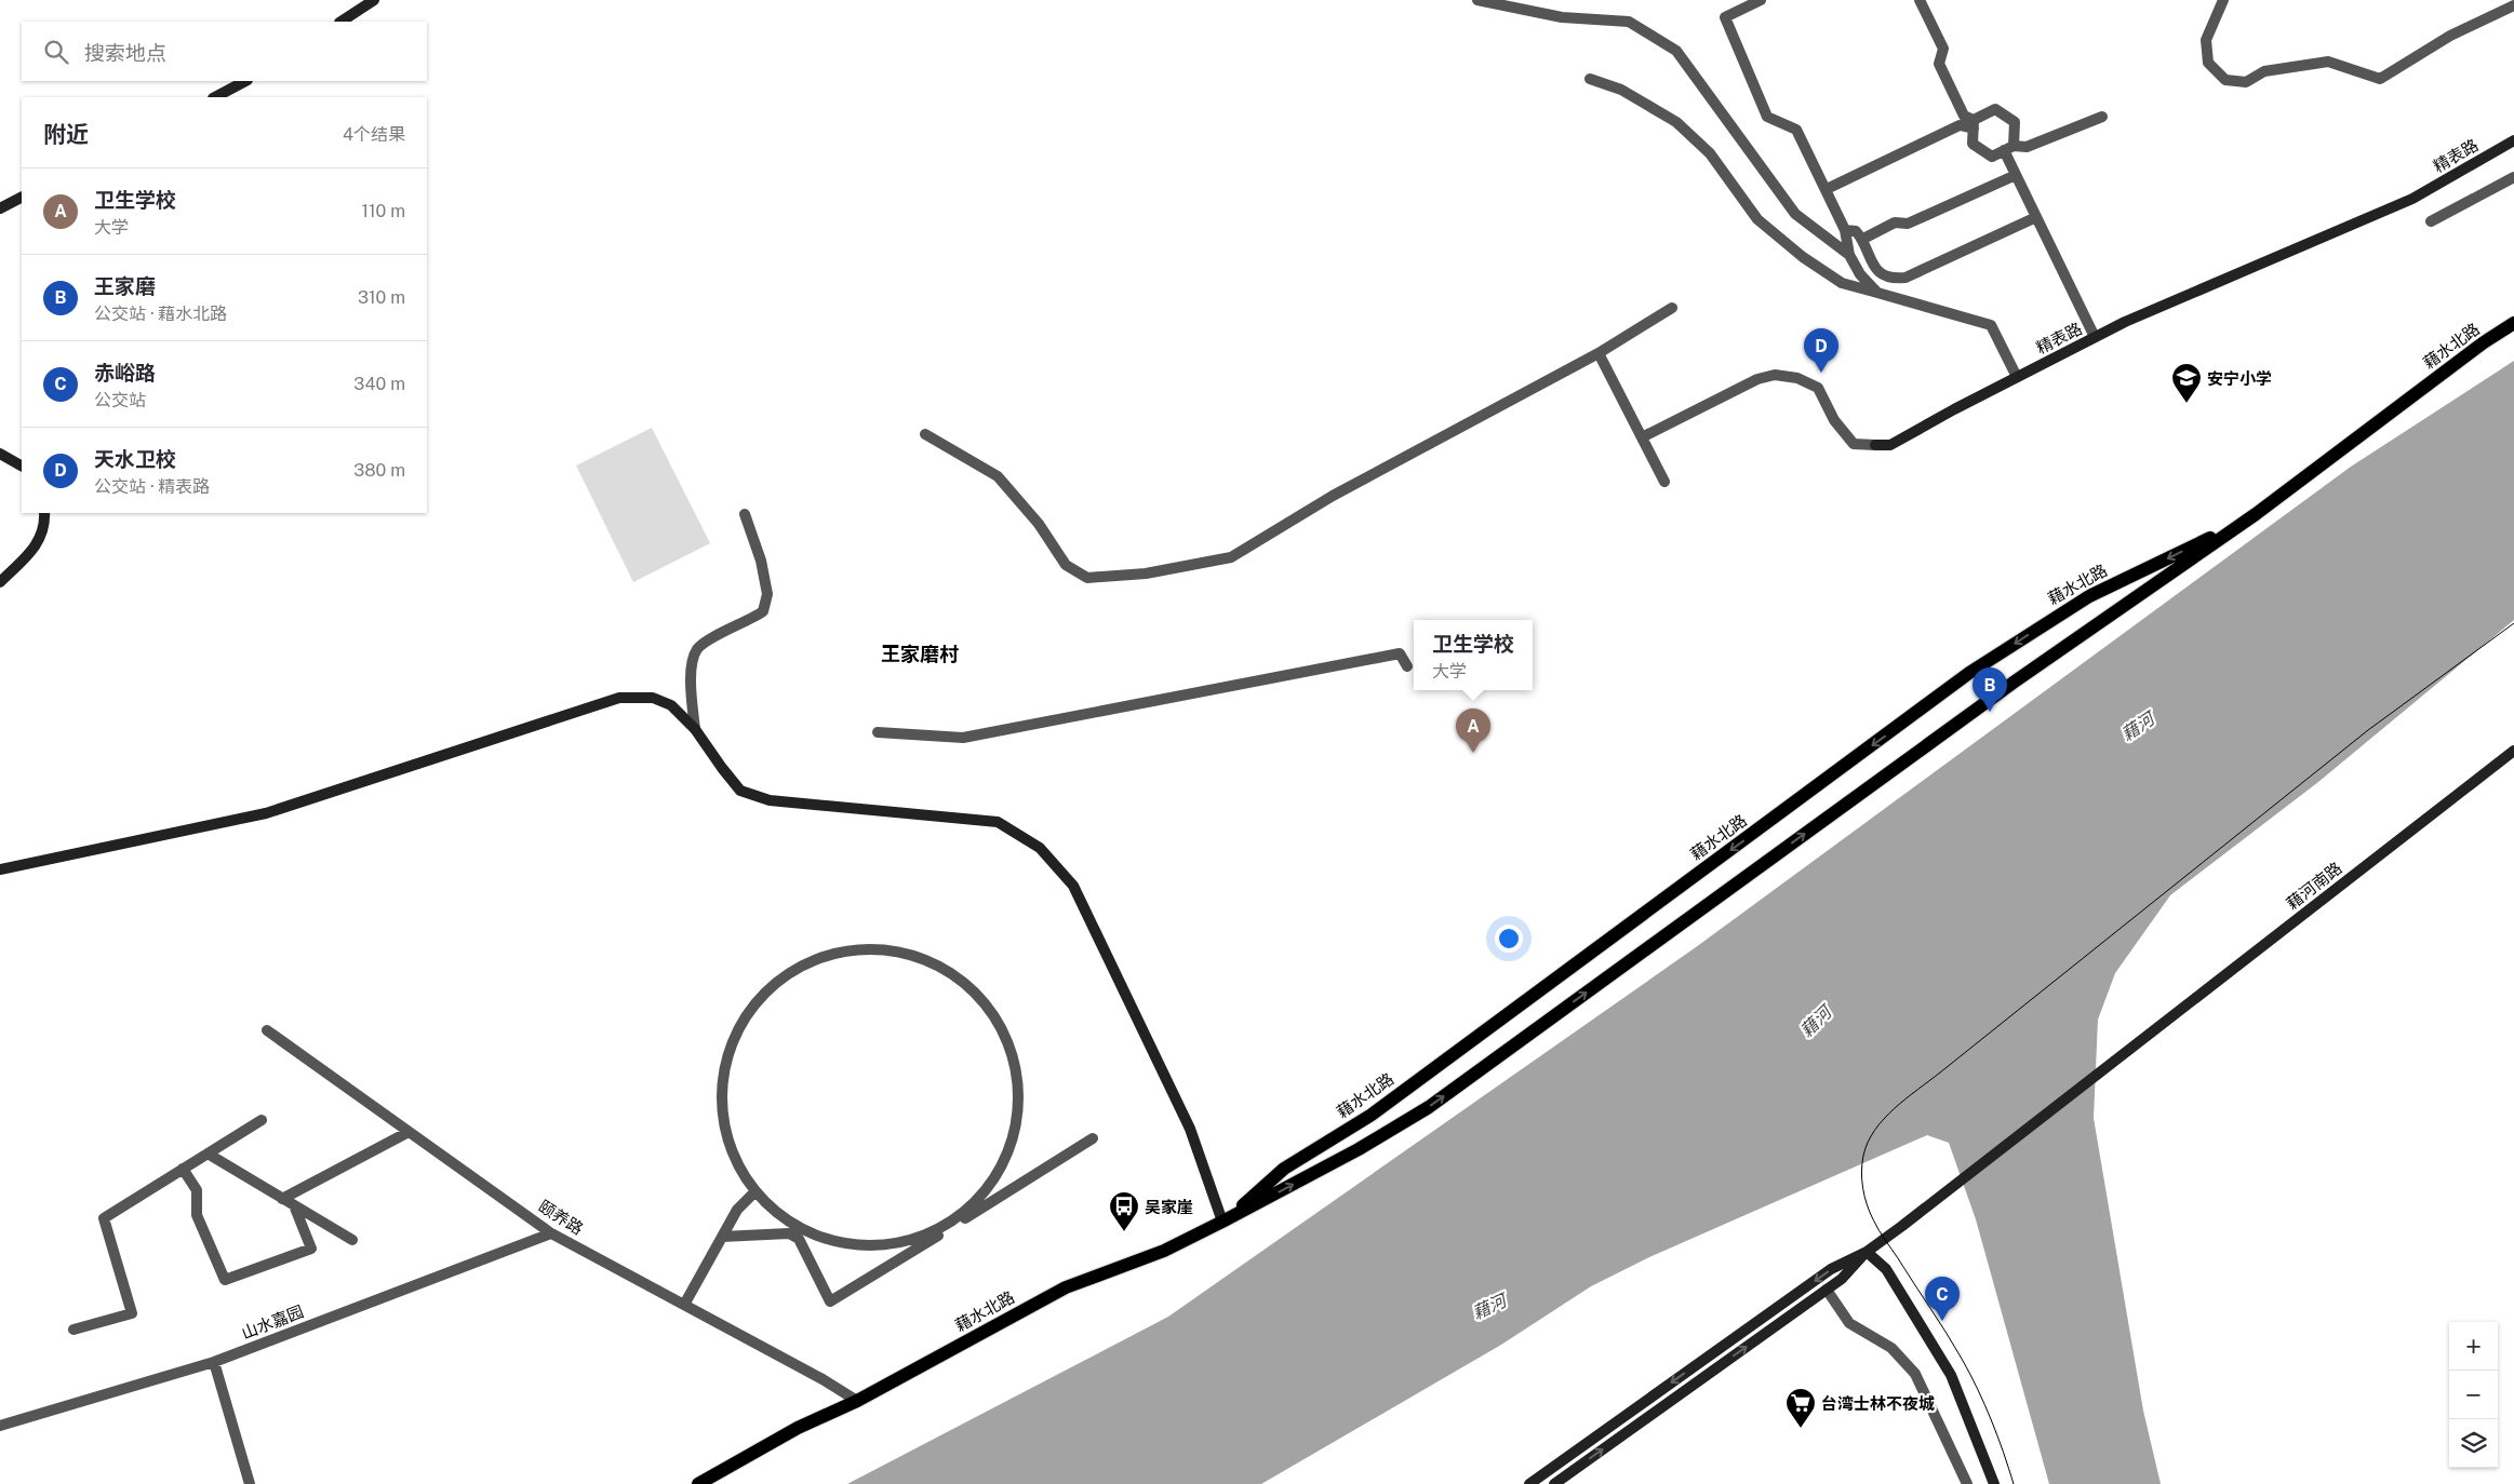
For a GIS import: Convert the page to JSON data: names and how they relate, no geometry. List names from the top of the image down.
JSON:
{
  "streets": {
    "main road": ["精表路", "藉水北路", "藉河南路"],
    "street": ["颐养路", "山水嘉园"]
  },
  "crossings": [
    ["藉水北路", "颐养路"],
    ["颐养路", "山水嘉园"]
  ],
  "districts": ["王家磨村"],
  "water": ["藉河"],
  "places": {
    "school or university": ["安宁小学"],
    "bus stop": ["吴家崖"],
    "supermarket": ["台湾士林不夜城"]
  },
  "page": {
    "search": "搜索地点",
    "heading": ["附近", "4个结果"],
    "list": [
      {
        "mark": "A",
        "name": "卫生学校",
        "note": "大学",
        "value": "110 m"
      },
      {
        "mark": "B",
        "name": "王家磨",
        "note": "公交站 · 藉水北路",
        "value": "310 m"
      },
      {
        "mark": "C",
        "name": "赤峪路",
        "note": "公交站",
        "value": "340 m"
      },
      {
        "mark": "D",
        "name": "天水卫校",
        "note": "公交站 · 精表路",
        "value": "380 m"
      }
    ],
    "pins": [
      "D",
      "B",
      "A",
      "C"
    ],
    "popup": ["卫生学校", "大学"],
    "map_buttons": ["+", "−"]
  }
}
